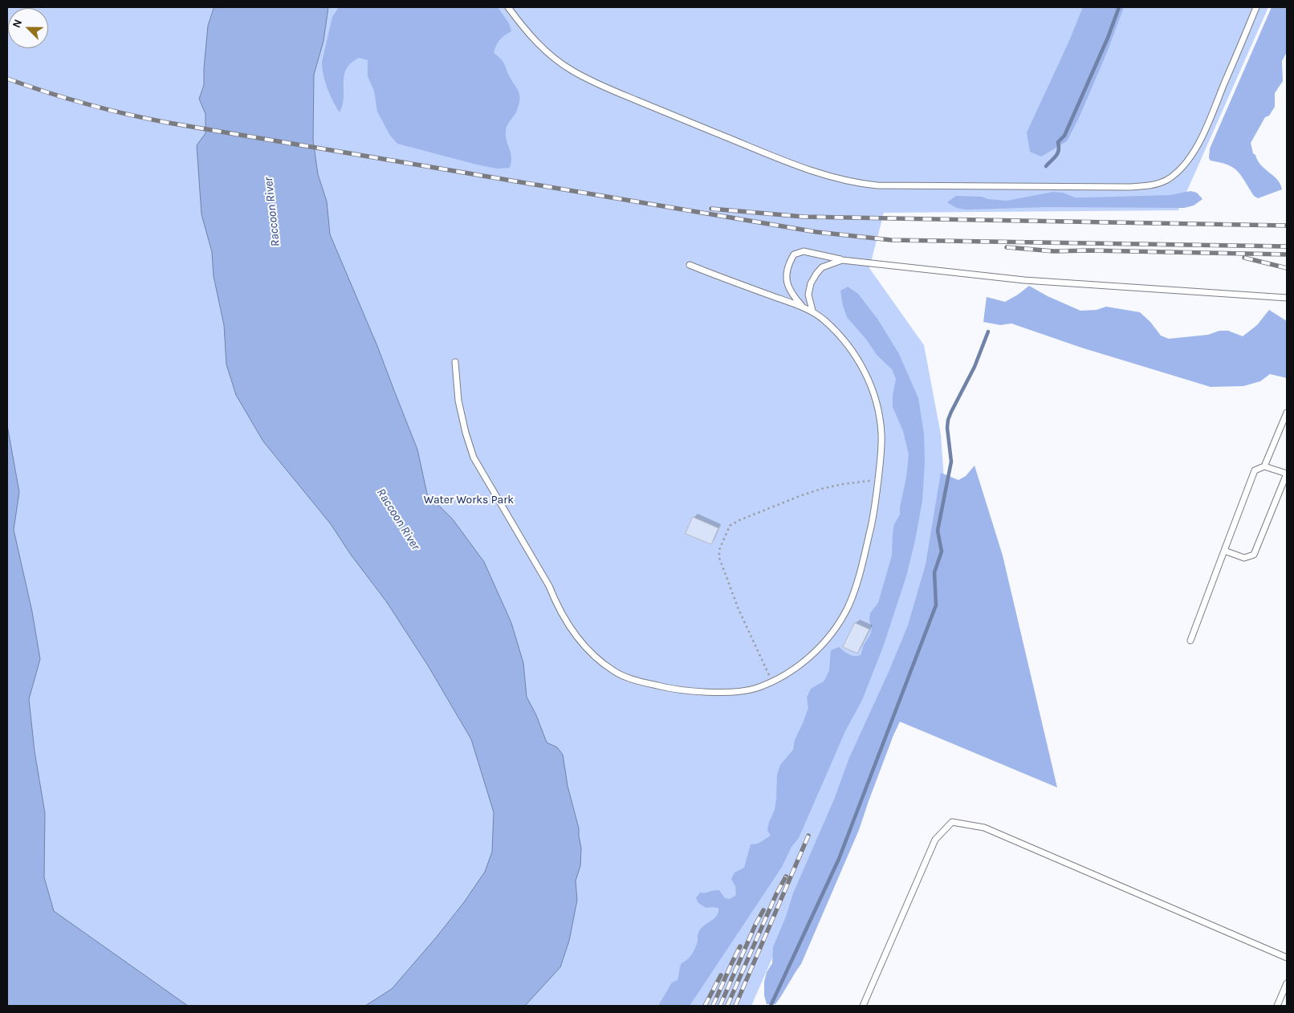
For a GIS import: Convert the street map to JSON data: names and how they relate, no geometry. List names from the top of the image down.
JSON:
{
  "water": ["Raccoon River"],
  "parks": ["Water Works Park"],
  "north": "top left"
}
